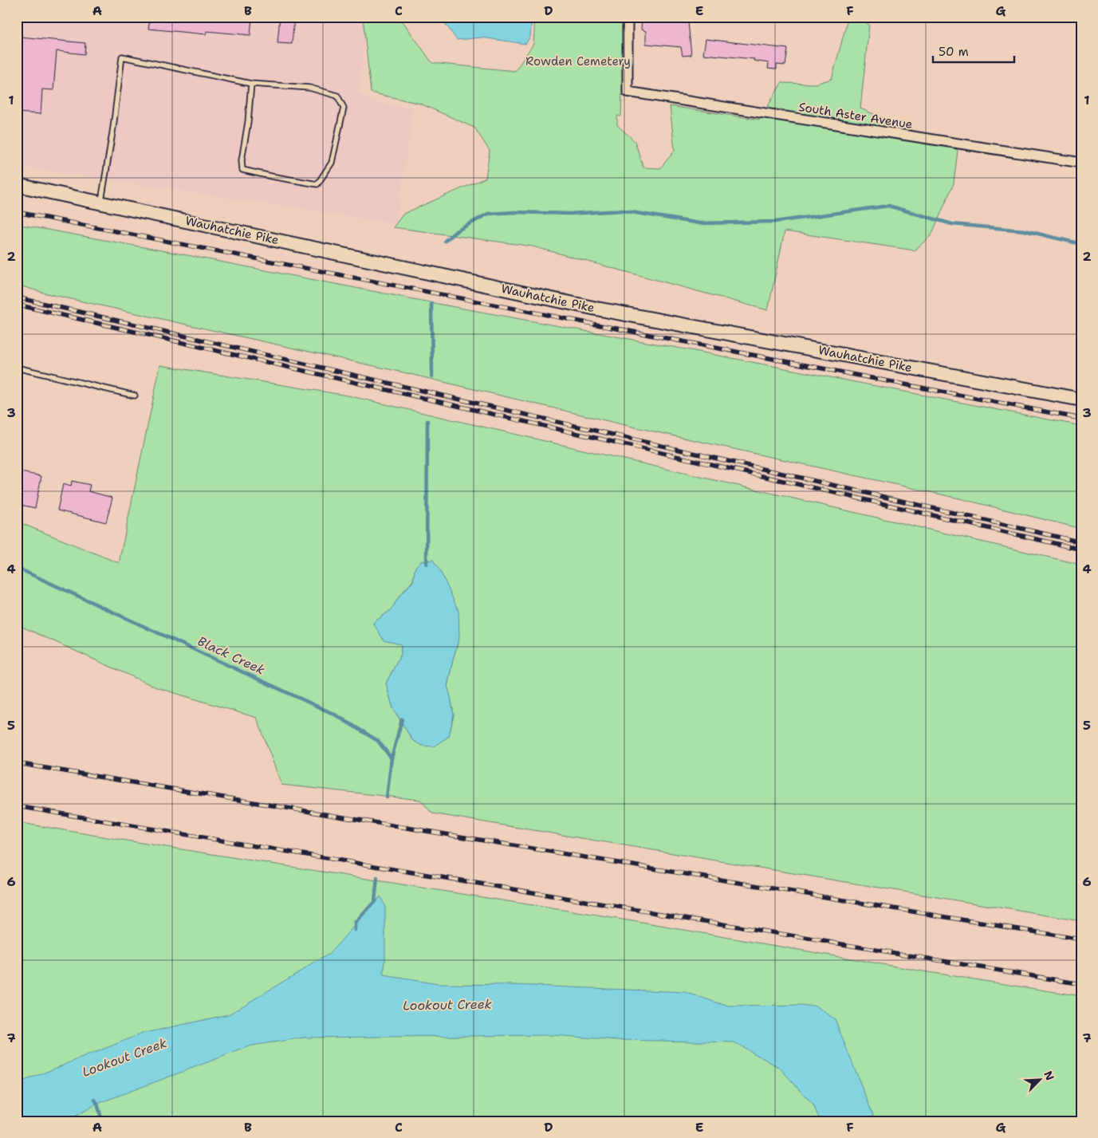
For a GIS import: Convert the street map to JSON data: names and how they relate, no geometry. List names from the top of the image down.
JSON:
{
  "streets": {
    "street": ["South Aster Avenue", "Wauhatchie Pike"]
  },
  "water": ["Black Creek", "Lookout Creek"],
  "parks": ["Rowden Cemetery"],
  "scale_bar": "50 m",
  "north": "top right",
  "grid": {
    "columns": [
      "A",
      "B",
      "C",
      "D",
      "E",
      "F",
      "G"
    ],
    "rows": [
      "1",
      "2",
      "3",
      "4",
      "5",
      "6",
      "7"
    ]
  }
}
